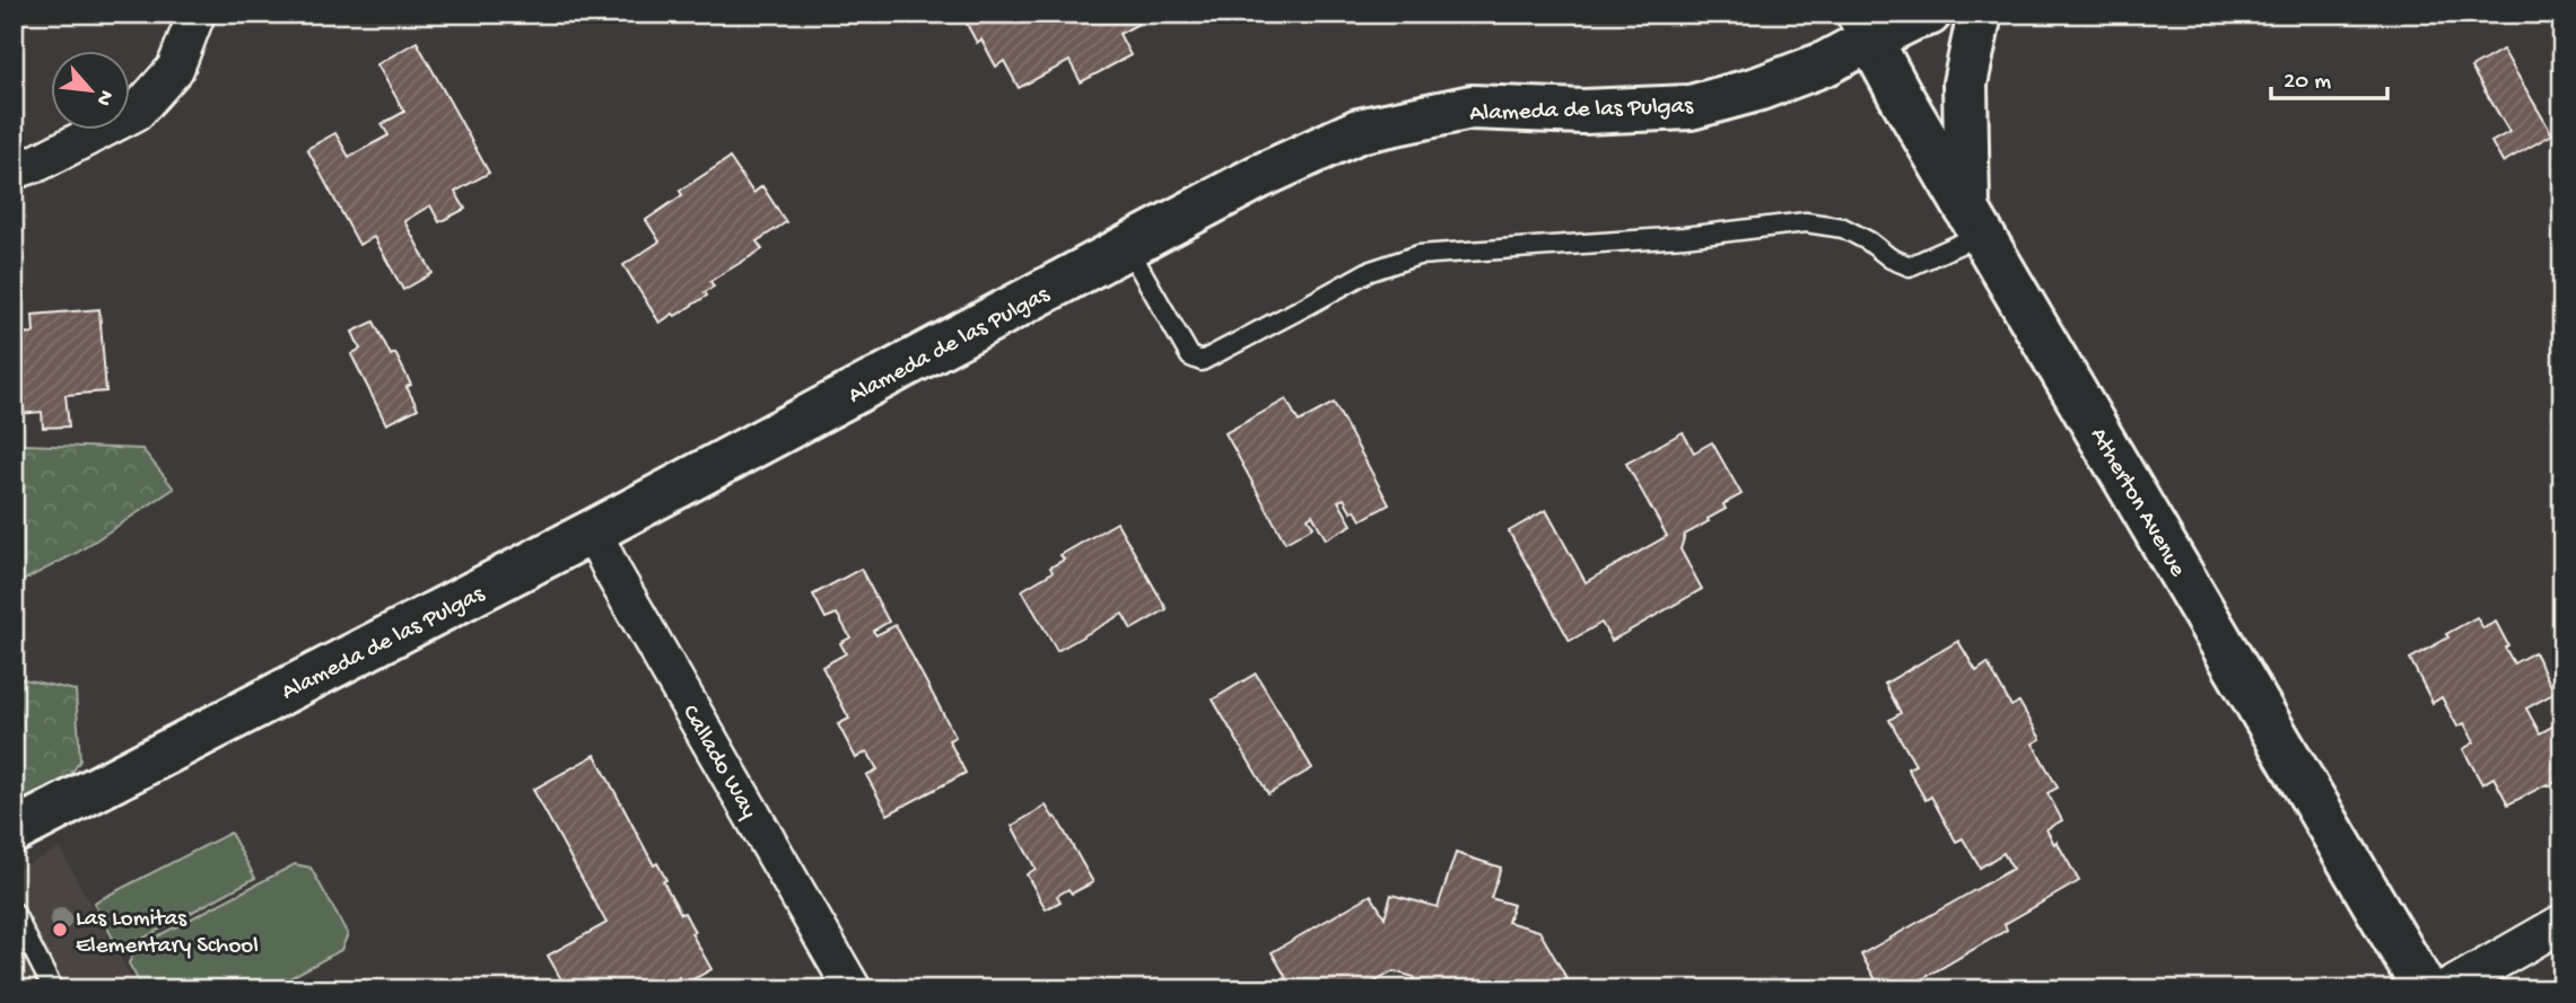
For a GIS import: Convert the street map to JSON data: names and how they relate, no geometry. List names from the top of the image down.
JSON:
{
  "streets": {
    "main road": ["Alameda de las Pulgas", "Atherton Avenue"],
    "street": ["Callado Way"]
  },
  "crossings": [
    ["Alameda de las Pulgas", "Atherton Avenue"],
    ["Alameda de las Pulgas", "Callado Way"]
  ],
  "places": ["Las Lomitas Elementary School"],
  "scale_bar": "20 m",
  "north": "bottom right"
}
